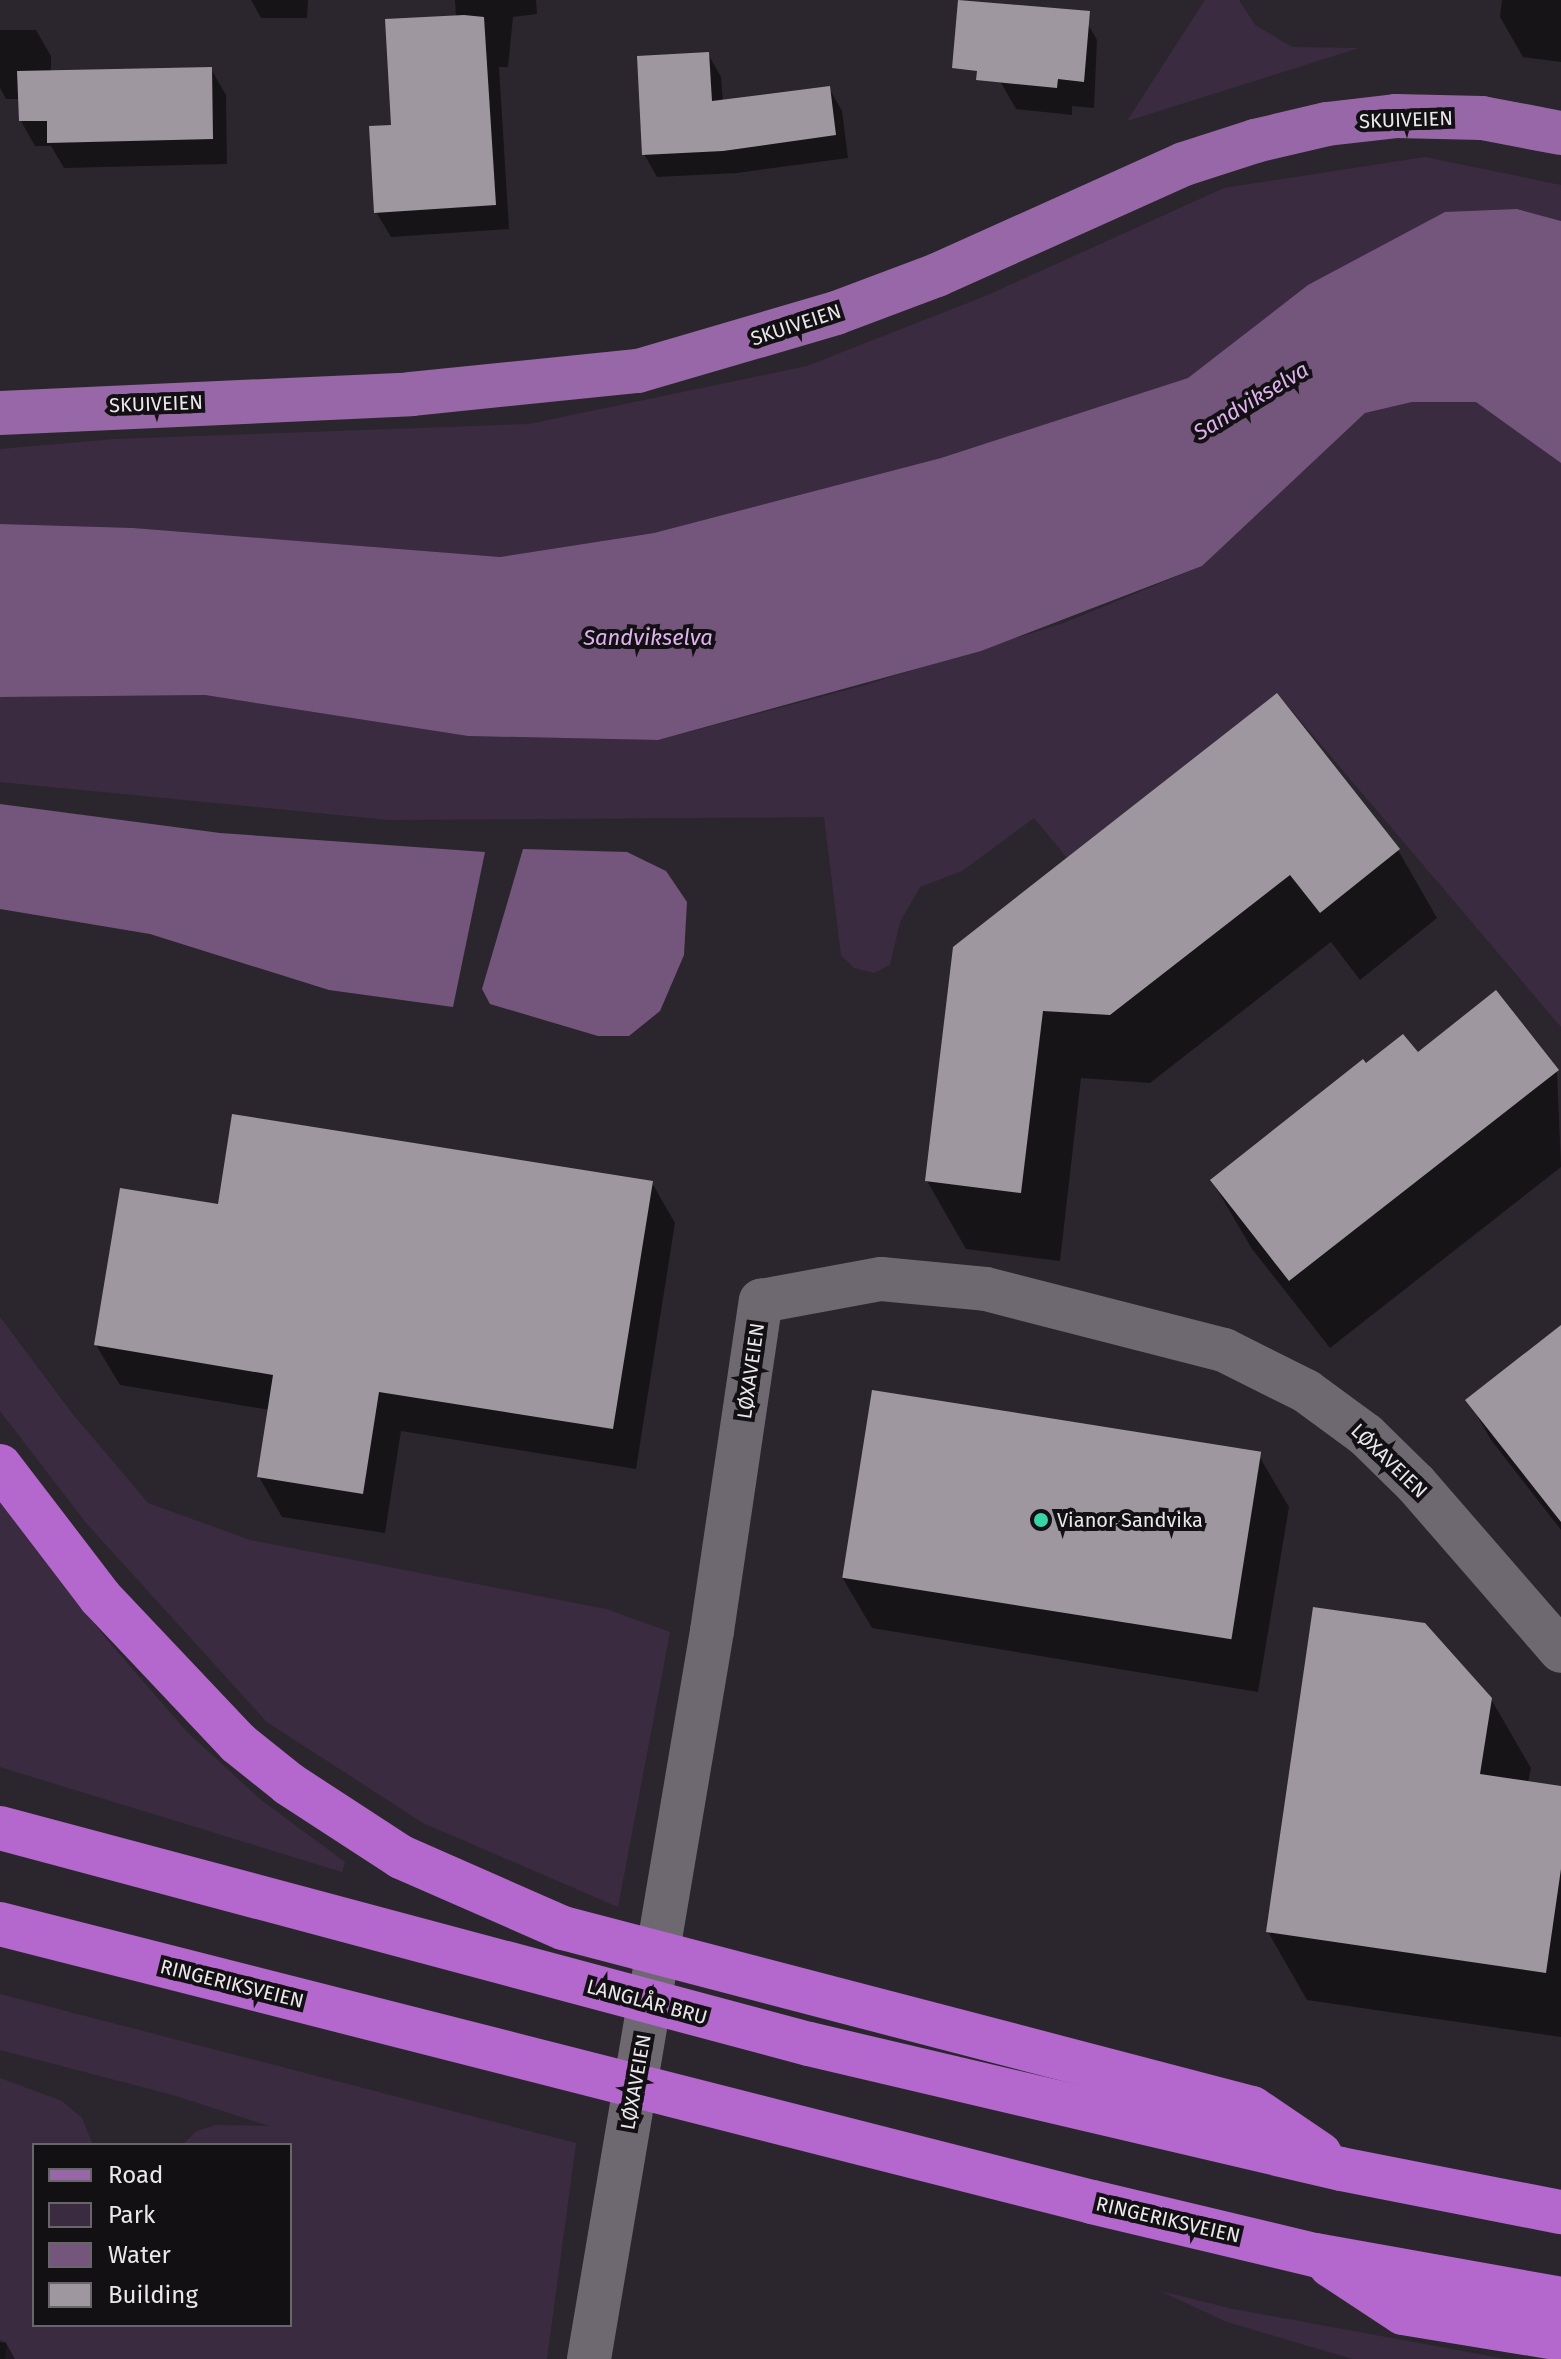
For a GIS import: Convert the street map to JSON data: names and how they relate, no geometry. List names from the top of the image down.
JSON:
{
  "streets": {
    "highway": ["RINGERIKSVEIEN", "LANGLÅR BRU"],
    "main road": ["SKUIVEIEN"],
    "street": ["LØXAVEIEN"]
  },
  "water": ["Sandvikselva"],
  "places": ["Vianor Sandvika"],
  "legend": [
    "Road",
    "Park",
    "Water",
    "Building"
  ]
}
